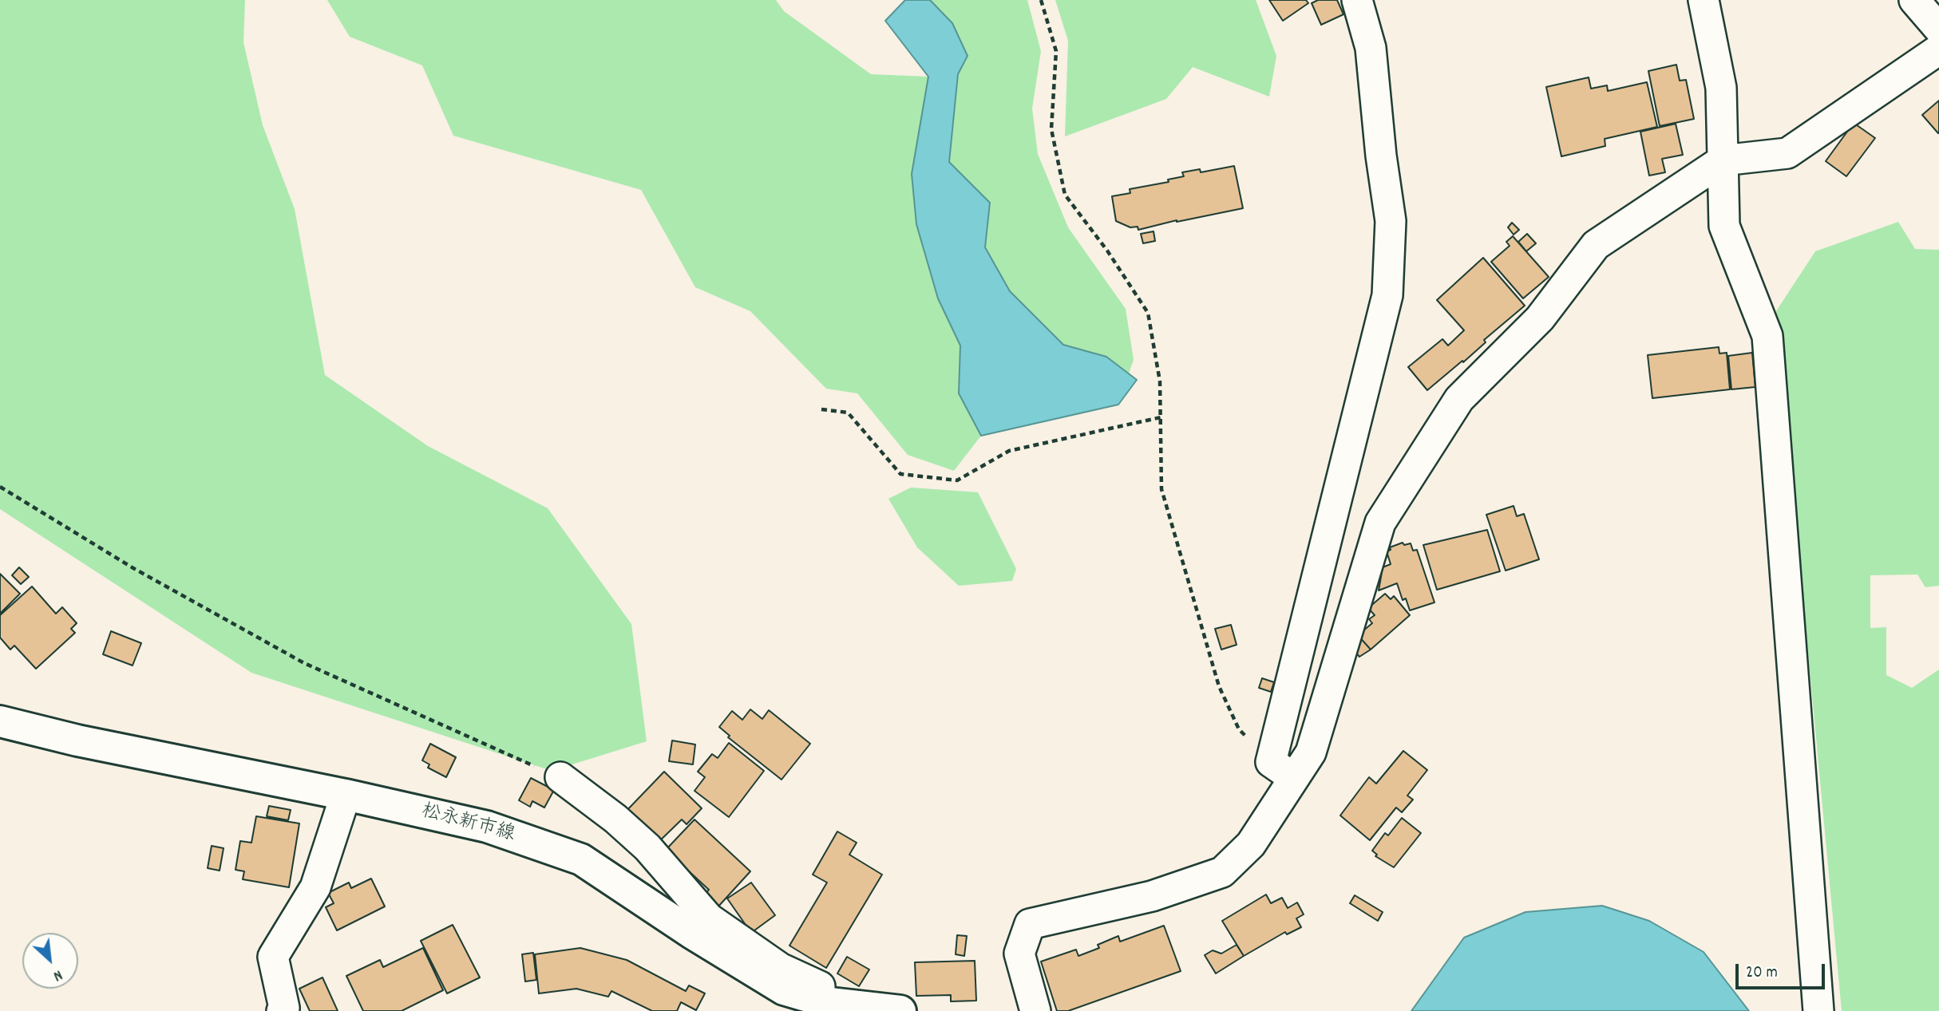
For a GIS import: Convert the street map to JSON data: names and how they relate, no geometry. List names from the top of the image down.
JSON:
{
  "streets": {
    "main road": ["松永新市線"]
  },
  "scale_bar": "20 m",
  "north": "bottom right"
}
